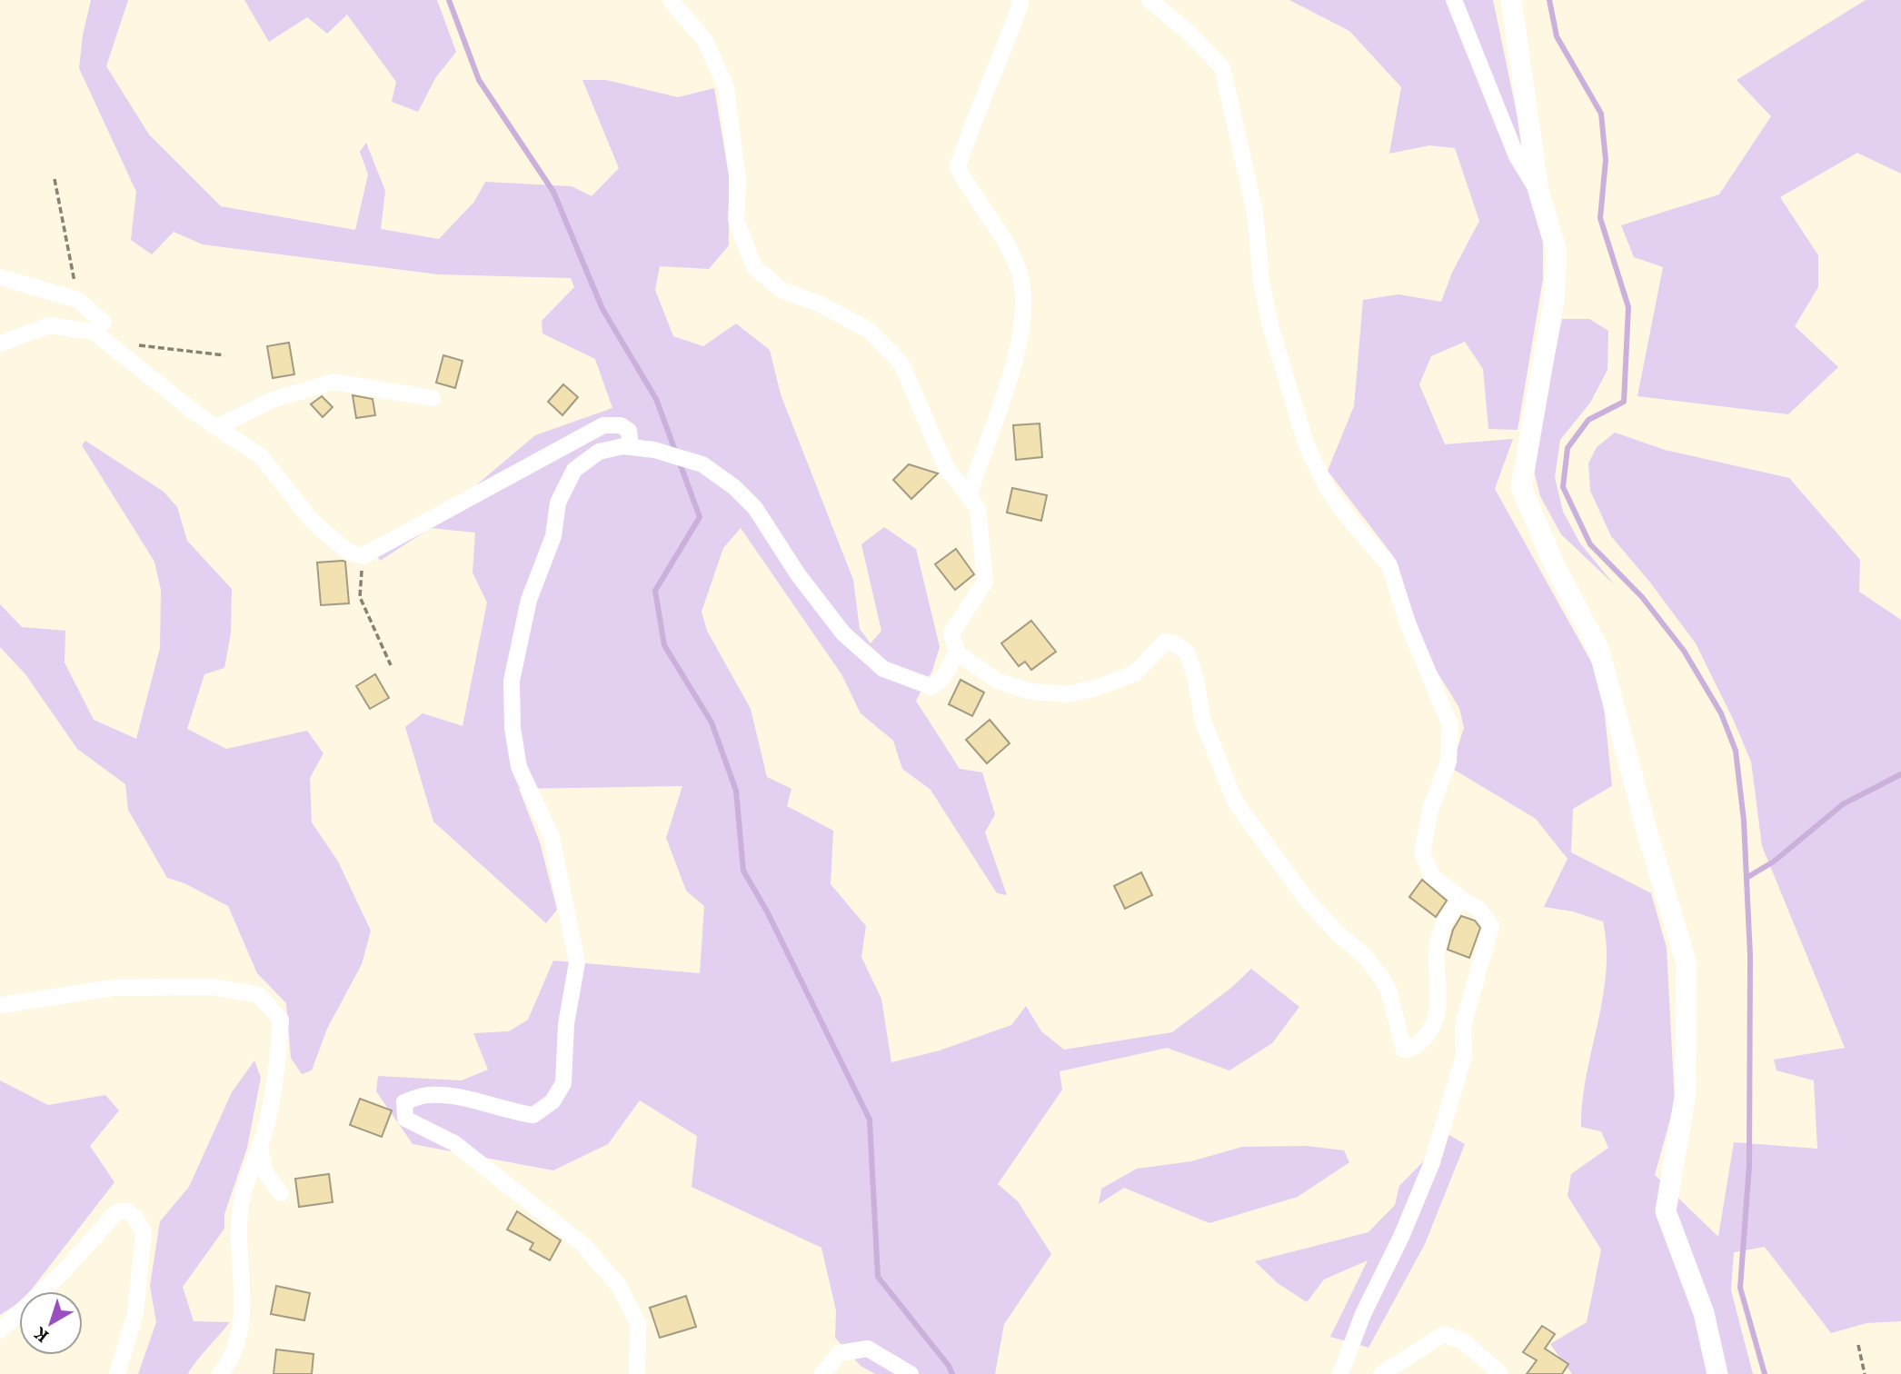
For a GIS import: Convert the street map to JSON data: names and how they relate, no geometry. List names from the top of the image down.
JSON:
{
  "north": "bottom left"
}
